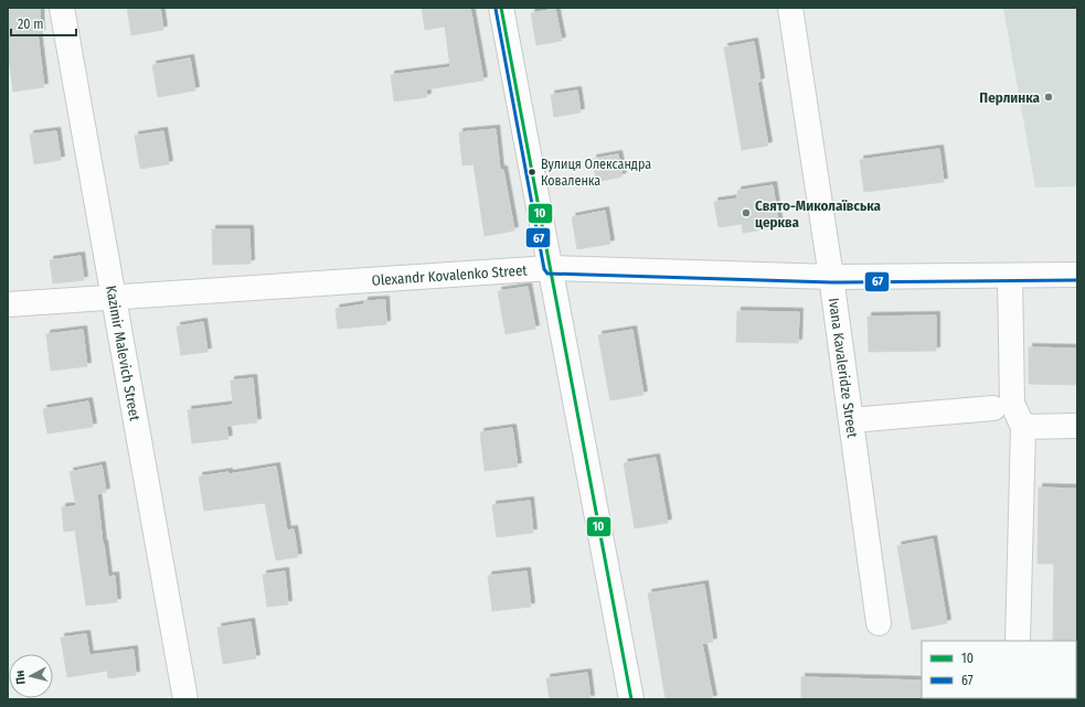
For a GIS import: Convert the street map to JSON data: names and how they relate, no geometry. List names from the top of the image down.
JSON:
{
  "streets": {
    "street": ["Olexandr Kovalenko Street", "Kazimir Malevich Street", "Ivana Kavaleridze Street"]
  },
  "crossings": [
    ["Olexandr Kovalenko Street", "Kazimir Malevich Street"],
    ["Olexandr Kovalenko Street", "Ivana Kavaleridze Street"]
  ],
  "places": ["Перлинка", "Вулиця Олександра Коваленка", "Свято-Миколаївська церква"],
  "lines": ["transit line 10", "transit line 67"],
  "legend": ["10", "67"],
  "scale_bar": "20 m",
  "north": "left"
}
